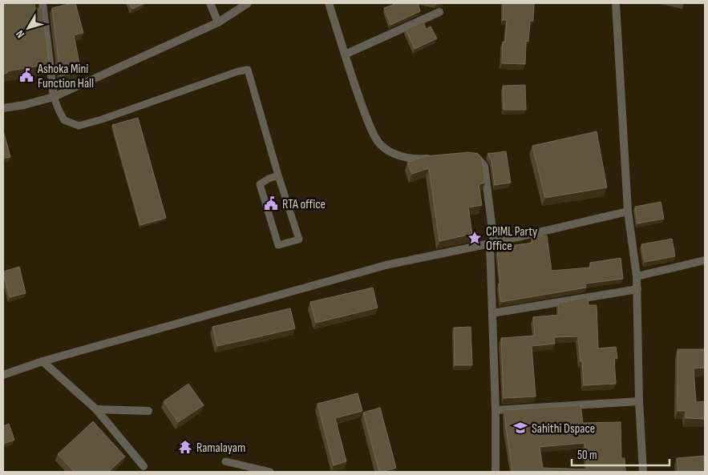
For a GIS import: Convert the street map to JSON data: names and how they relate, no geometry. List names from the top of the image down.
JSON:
{
  "places": {
    "public building": ["Ashoka Mini Function Hall", "RTA office"],
    "place": ["CPIML Party Office"],
    "school or university": ["Sahithi Dspace"],
    "temple": ["Ramalayam"]
  },
  "scale_bar": "50 m",
  "north": "bottom left"
}
